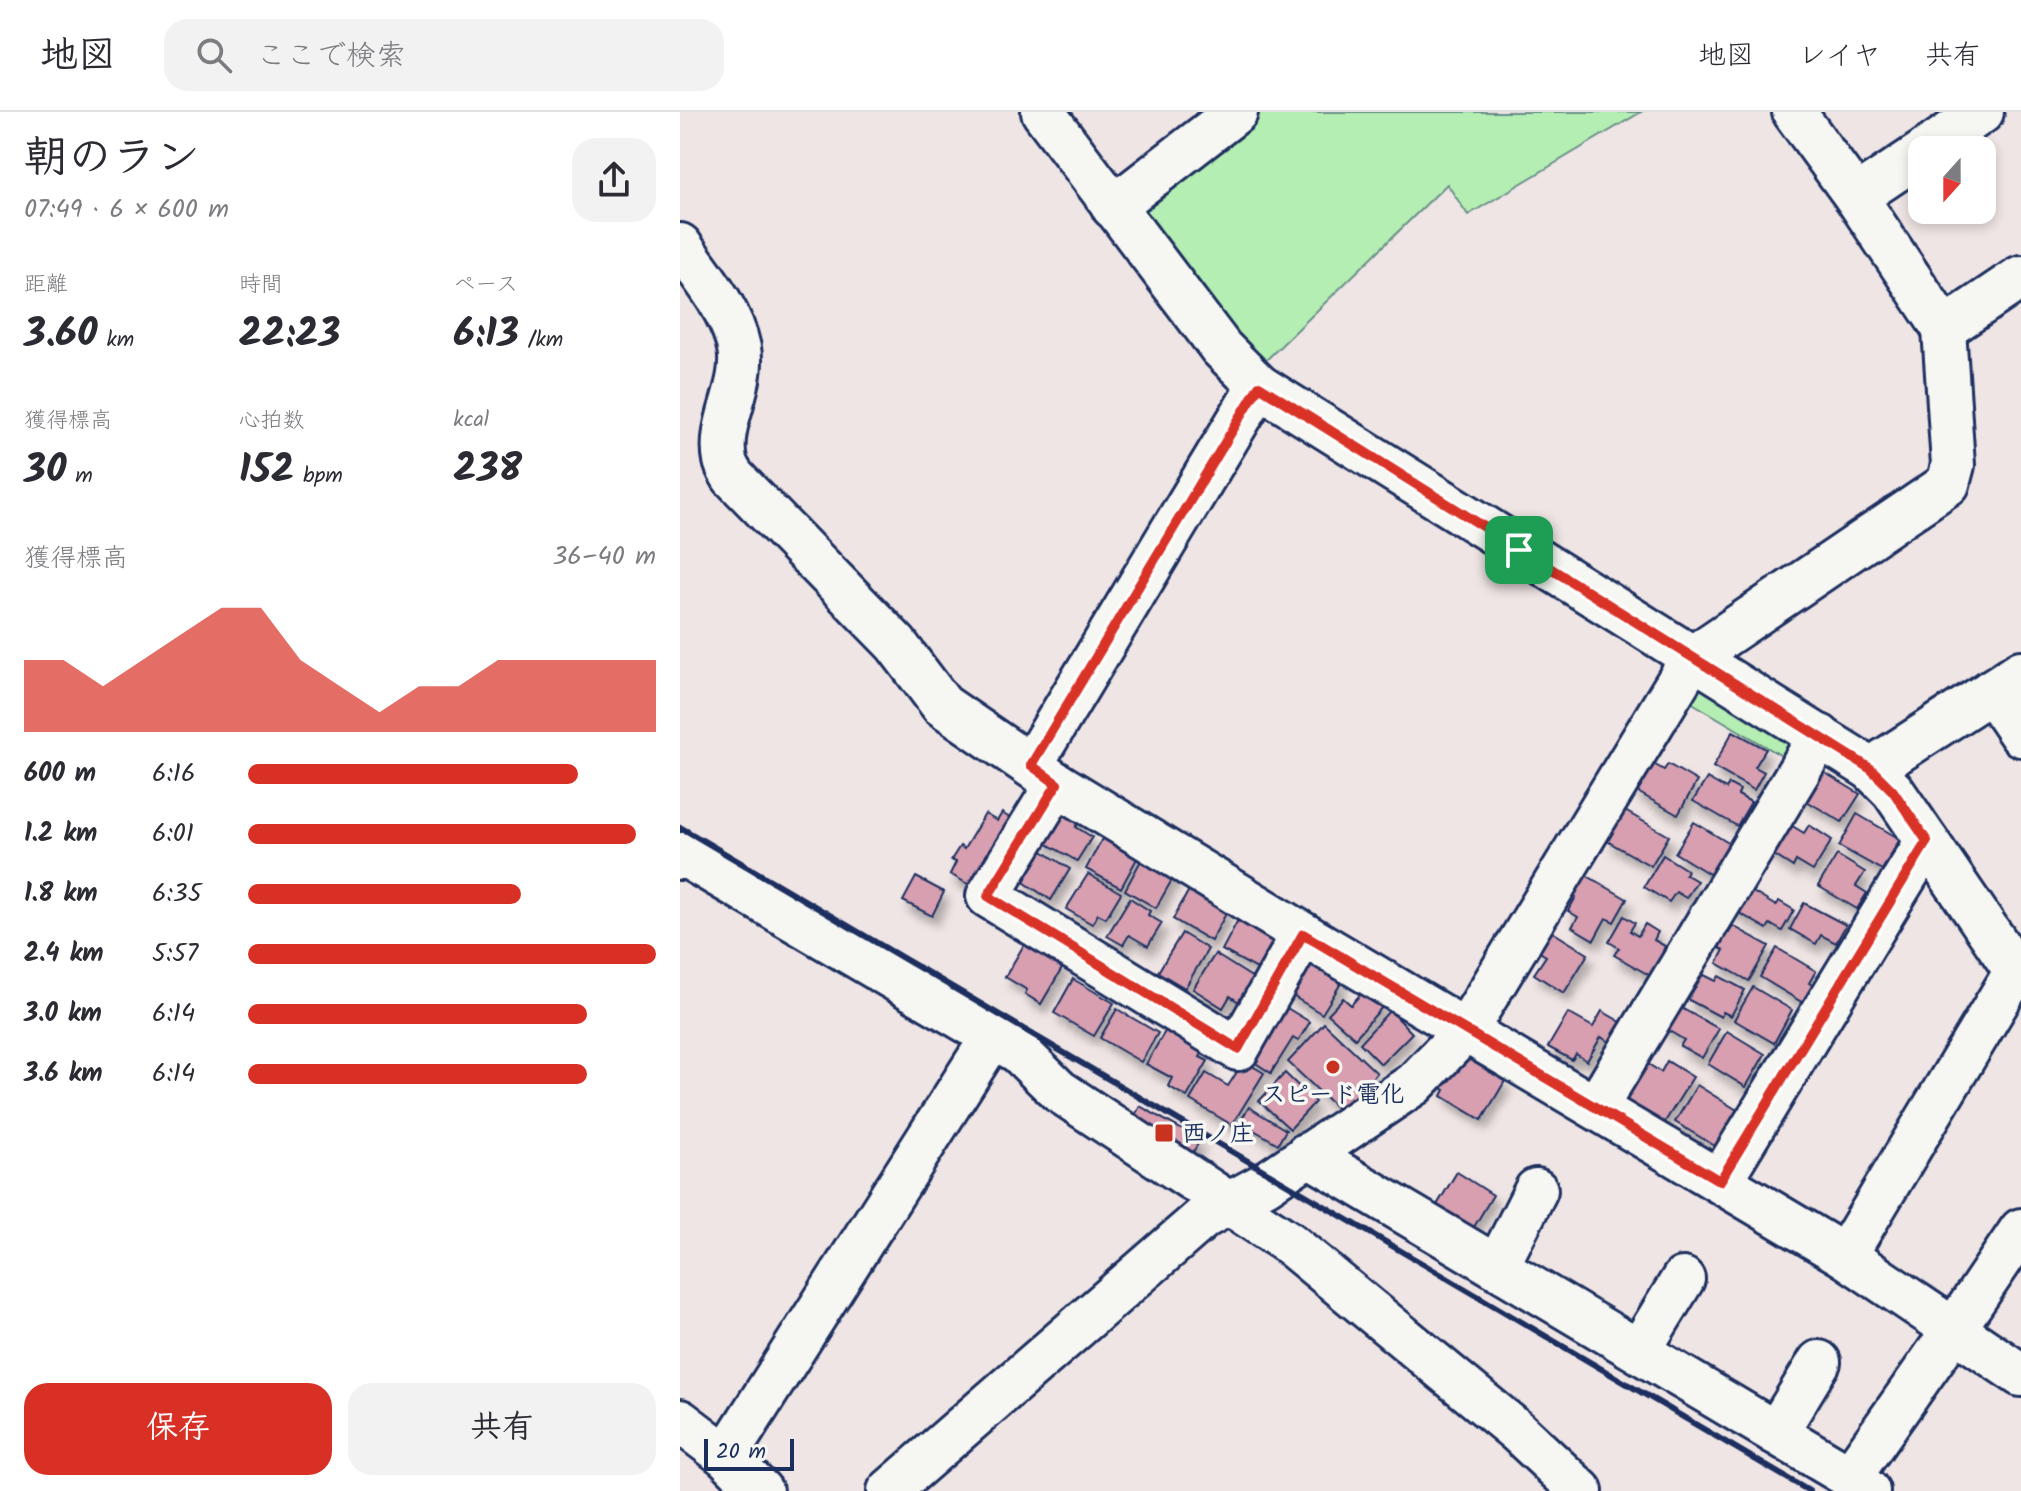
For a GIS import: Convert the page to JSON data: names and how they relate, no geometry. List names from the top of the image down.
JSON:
{
  "places": {
    "other": ["スピード電化"],
    "transit": ["西ノ庄"]
  },
  "scale_bar": "20 m",
  "north": "bottom",
  "page": {
    "header": "地図",
    "search": "ここで検索",
    "nav": ["地図", "レイヤ", "共有"],
    "heading": ["朝のラン", "07:49 · 6 × 600 m"],
    "stats": [
      ["距離", "3.60 km"],
      ["時間", "22:23"],
      ["ペース", "6:13 /km"],
      ["獲得標高", "30 m"],
      ["心拍数", "152 bpm"],
      ["kcal", "238"]
    ],
    "chart": ["獲得標高", "36–40 m"],
    "list": [
      {
        "name": "600 m",
        "note": "6:16"
      },
      {
        "name": "1.2 km",
        "note": "6:01"
      },
      {
        "name": "1.8 km",
        "note": "6:35"
      },
      {
        "name": "2.4 km",
        "note": "5:57"
      },
      {
        "name": "3.0 km",
        "note": "6:14"
      },
      {
        "name": "3.6 km",
        "note": "6:14"
      }
    ],
    "buttons": ["保存", "共有"],
    "scale": "20 m"
  }
}
